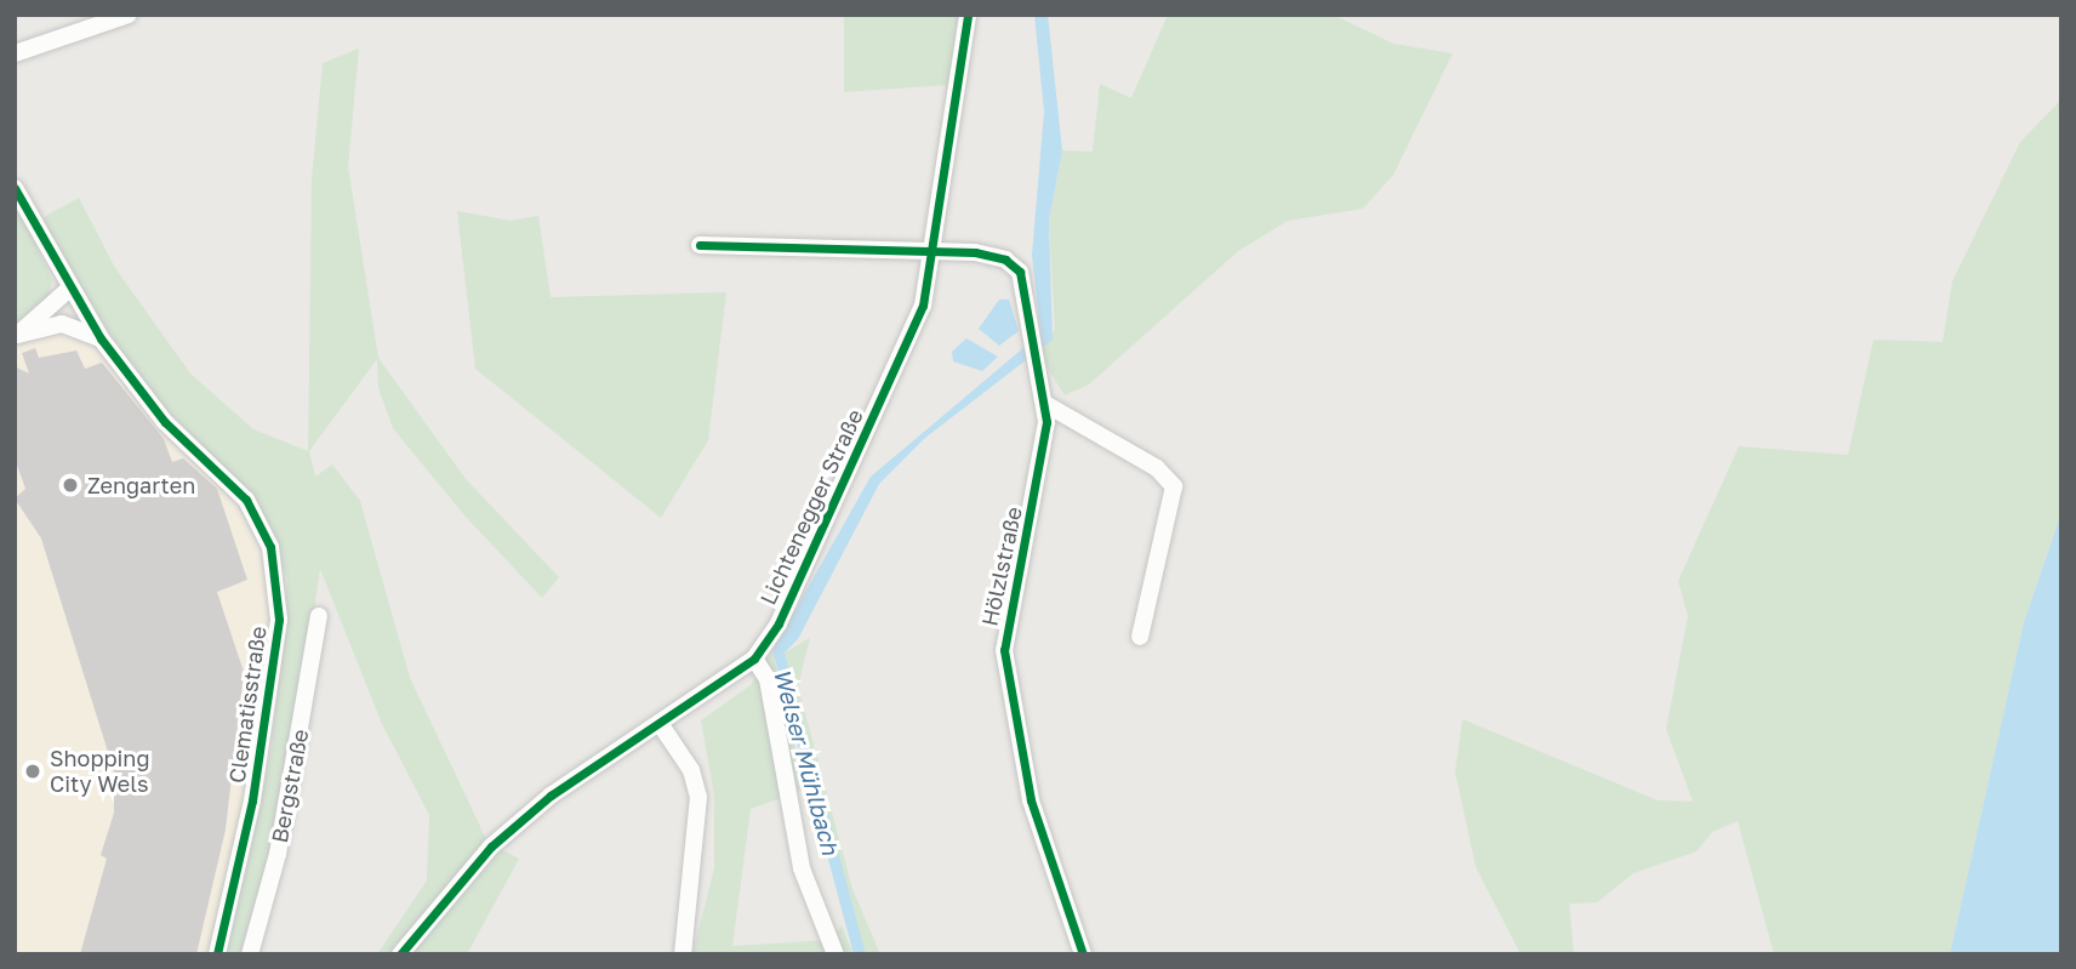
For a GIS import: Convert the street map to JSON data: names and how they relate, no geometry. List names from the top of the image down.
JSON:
{
  "streets": {
    "street": [
      "Lichtenegger Straße",
      "Hölzlstraße",
      "Clematisstraße",
      "Bergstraße"
    ]
  },
  "crossings": [
    ["Lichtenegger Straße", "Hölzlstraße"]
  ],
  "water": ["Welser Mühlbach"],
  "places": ["Zengarten", "Shopping City Wels"]
}
